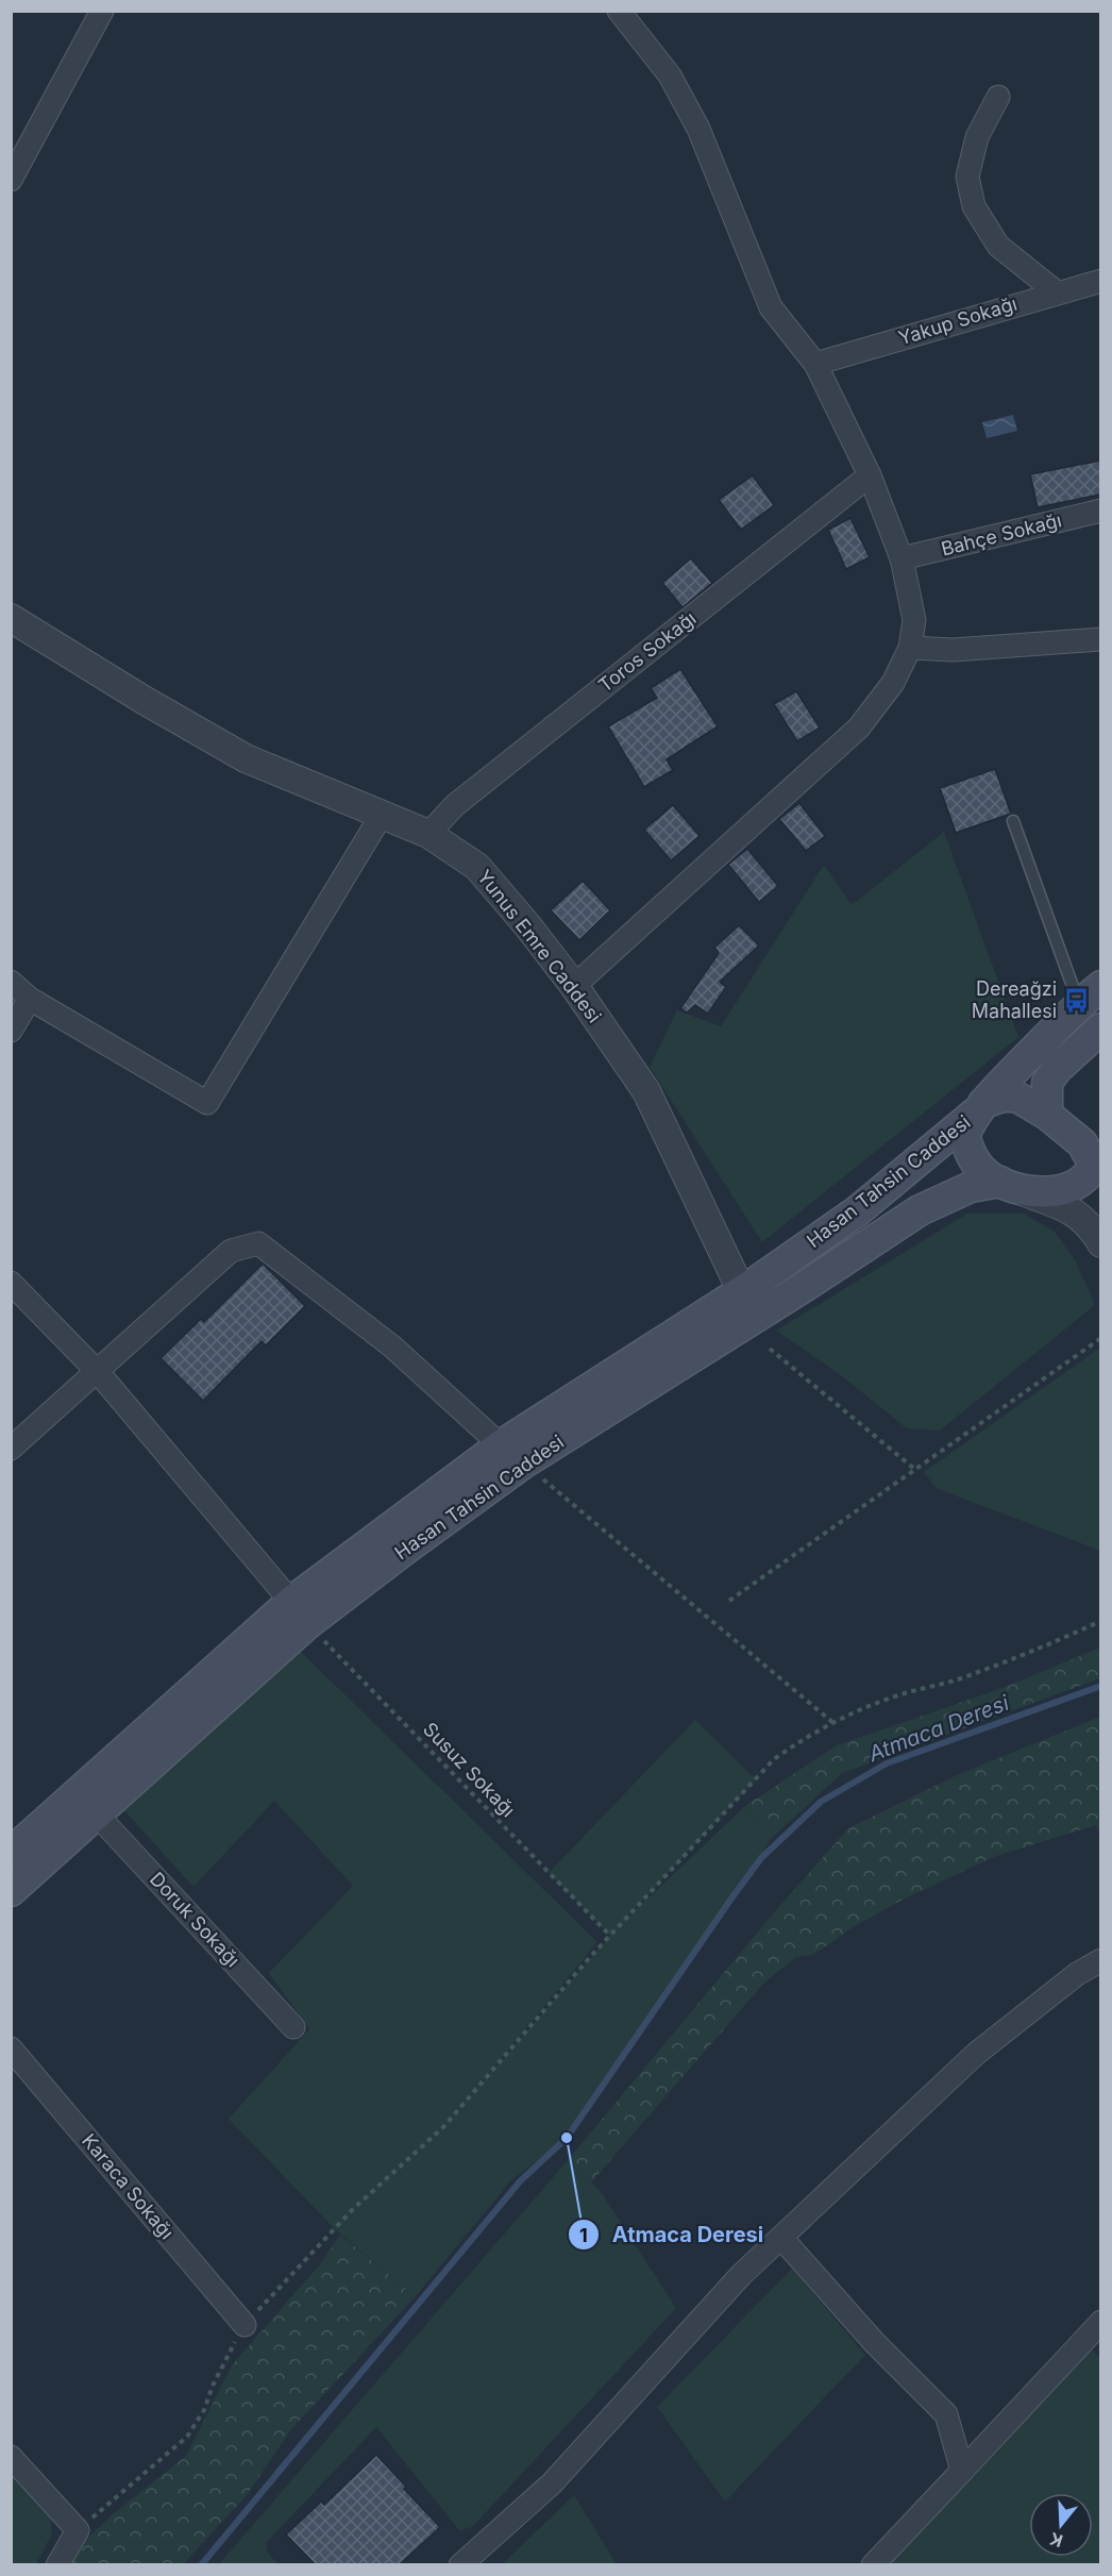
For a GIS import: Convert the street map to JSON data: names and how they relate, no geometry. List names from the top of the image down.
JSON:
{
  "streets": {
    "main road": ["Hasan Tahsin Caddesi"],
    "street": [
      "Yakup Sokağı",
      "Bahçe Sokağı",
      "Toros Sokağı",
      "Yunus Emre Caddesi",
      "Doruk Sokağı",
      "Karaca Sokağı"
    ],
    "path": ["Susuz Sokağı"]
  },
  "crossings": [
    ["Toros Sokağı", "Yunus Emre Caddesi"],
    ["Yunus Emre Caddesi", "Hasan Tahsin Caddesi"],
    ["Hasan Tahsin Caddesi", "Susuz Sokağı"],
    ["Hasan Tahsin Caddesi", "Doruk Sokağı"]
  ],
  "water": ["Atmaca Deresi"],
  "places": {
    "bus stop": ["Dereağzi Mahallesi"],
    "other": ["Atmaca Deresi"]
  },
  "north": "bottom"
}
